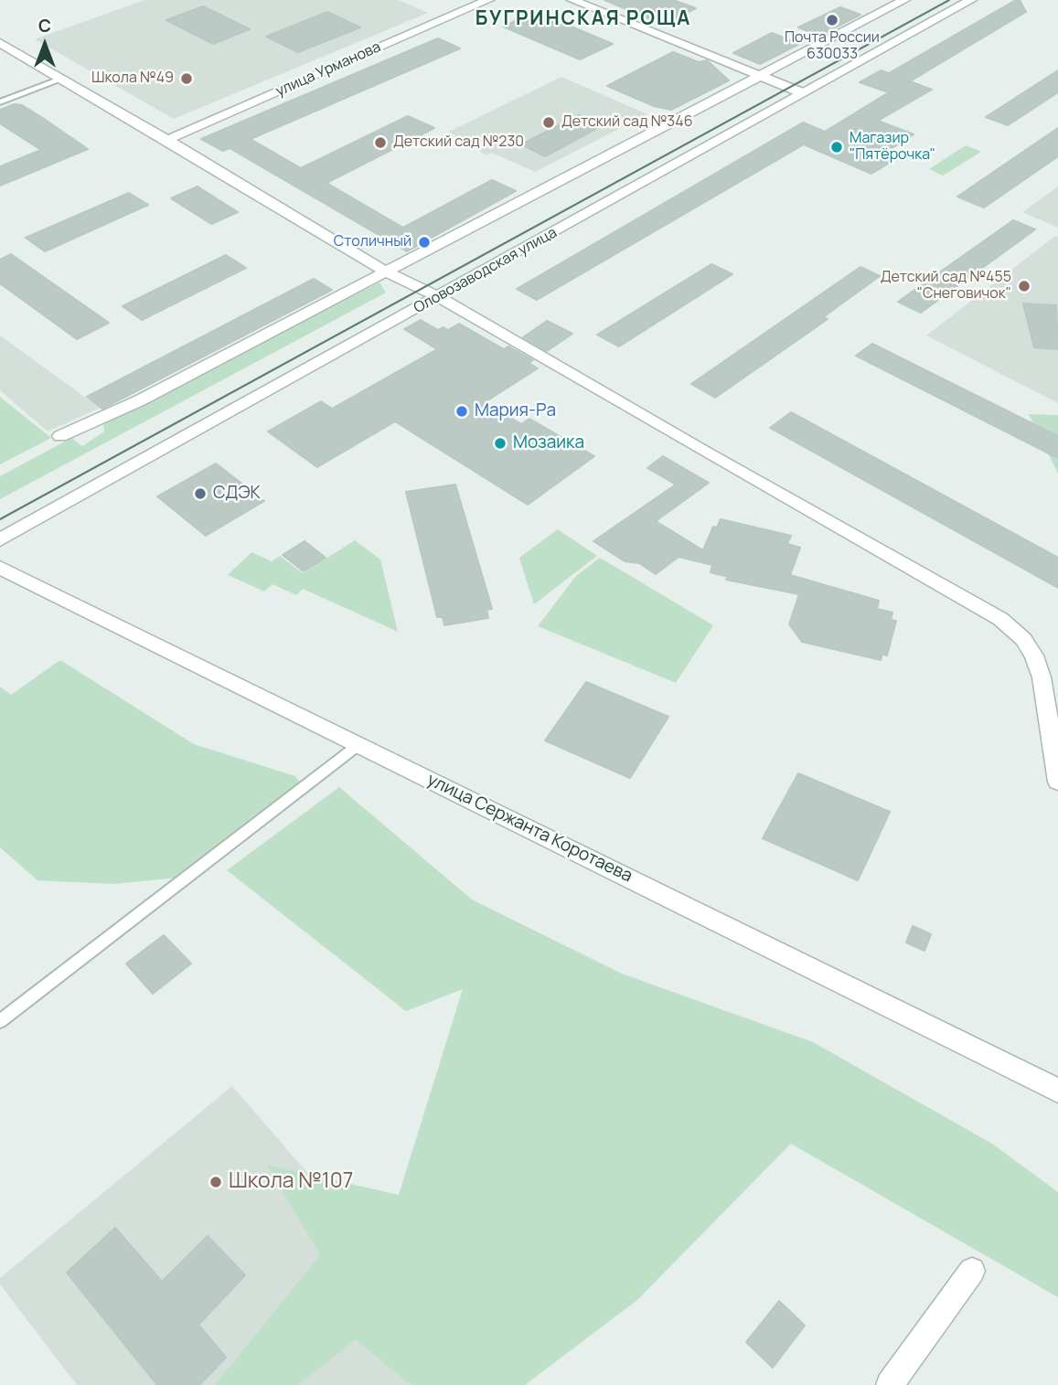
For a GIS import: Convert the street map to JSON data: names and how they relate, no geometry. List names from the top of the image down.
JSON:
{
  "streets": {
    "street": ["улица Урманова", "Оловозаводская улица", "улица Сержанта Коротаева"]
  },
  "districts": ["БУГРИНСКАЯ РОЩА"],
  "places": [
    "Почта России 630033",
    "Школа №49",
    "Детский сад №346",
    "Детский сад №230",
    "Магазир \"Пятёрочка\"",
    "Столичный",
    "Детский сад №455 \"Снеговичок\"",
    "Мария-Ра",
    "Мозаика",
    "СДЭК",
    "Школа №107"
  ],
  "north": "top"
}
